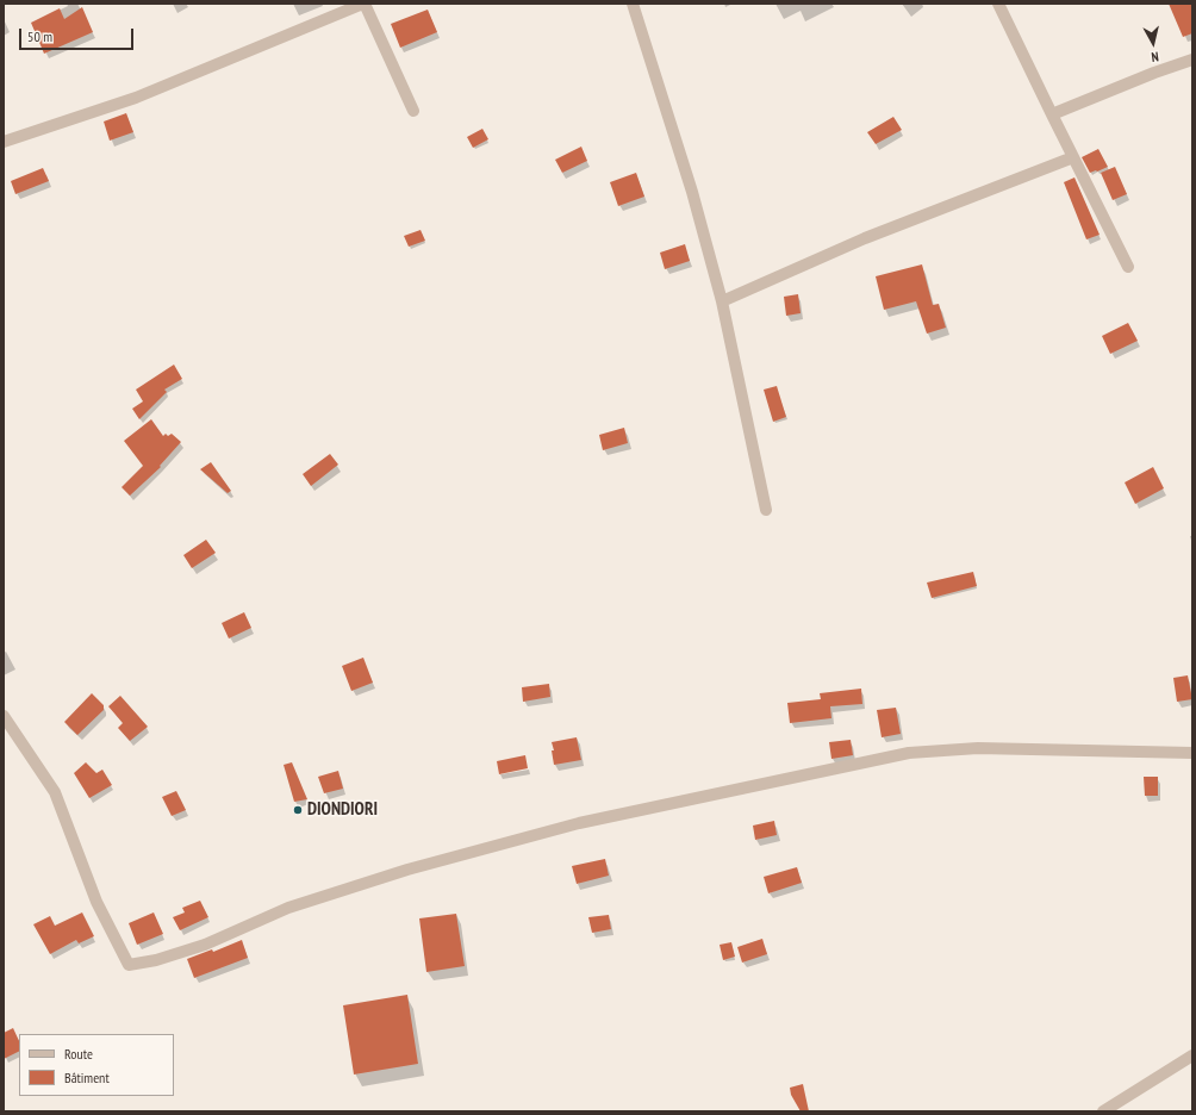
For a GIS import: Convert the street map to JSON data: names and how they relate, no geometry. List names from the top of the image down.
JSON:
{
  "places": ["DIONDIORI"],
  "legend": ["Route", "Bâtiment"],
  "scale_bar": "50 m",
  "north": "bottom"
}
